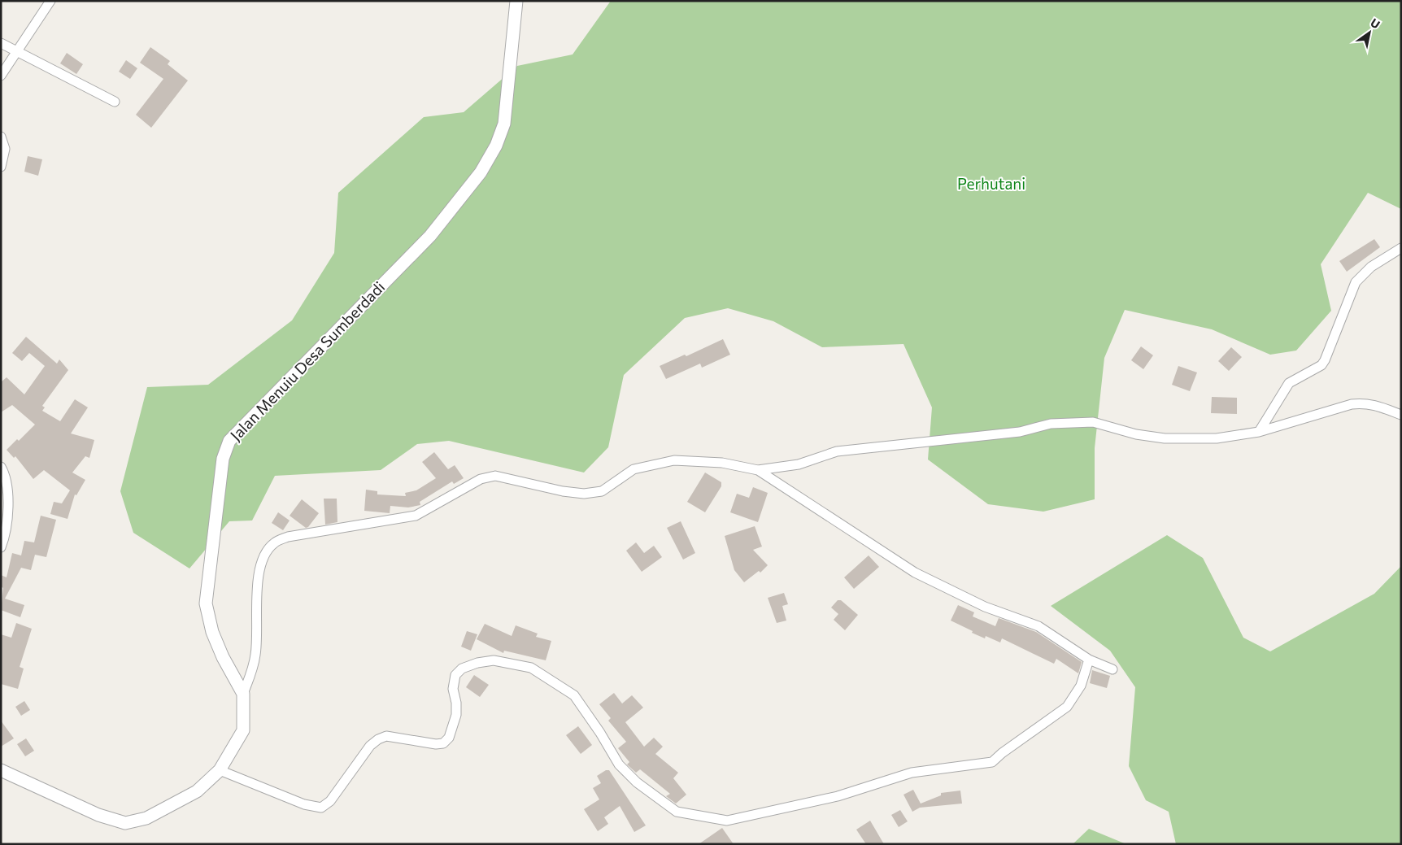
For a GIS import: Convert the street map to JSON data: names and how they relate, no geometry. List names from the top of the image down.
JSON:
{
  "streets": {
    "street": ["Jalan Menuiu Desa Sumberdadi"]
  },
  "parks": ["Perhutani"],
  "north": "top right"
}
